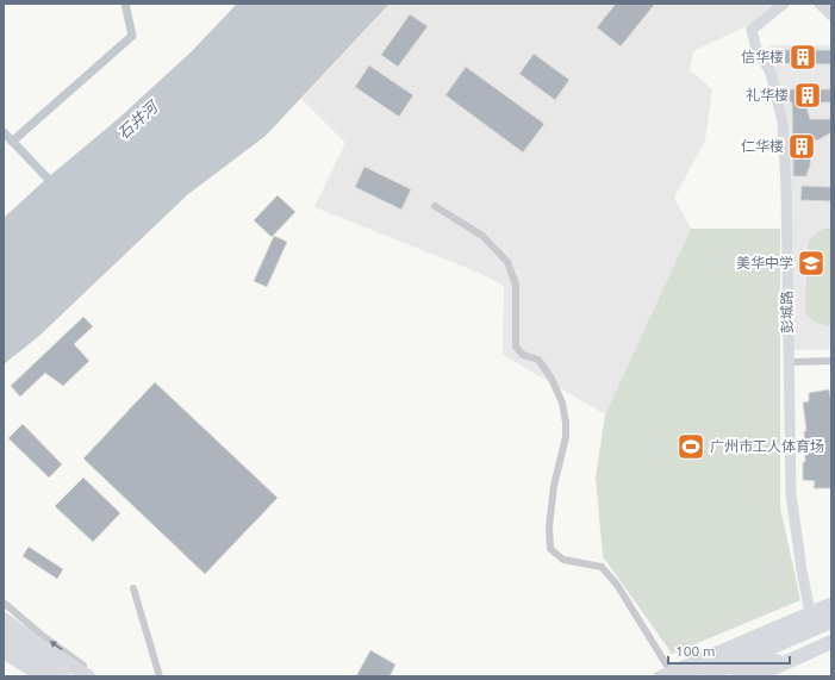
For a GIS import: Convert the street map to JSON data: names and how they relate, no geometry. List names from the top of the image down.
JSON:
{
  "streets": {
    "street": ["彭城路"]
  },
  "water": ["石井河"],
  "places": {
    "building": ["信华楼", "礼华楼", "仁华楼"],
    "school or university": ["美华中学"],
    "sports": ["广州市工人体育场"]
  },
  "scale_bar": "100 m"
}
